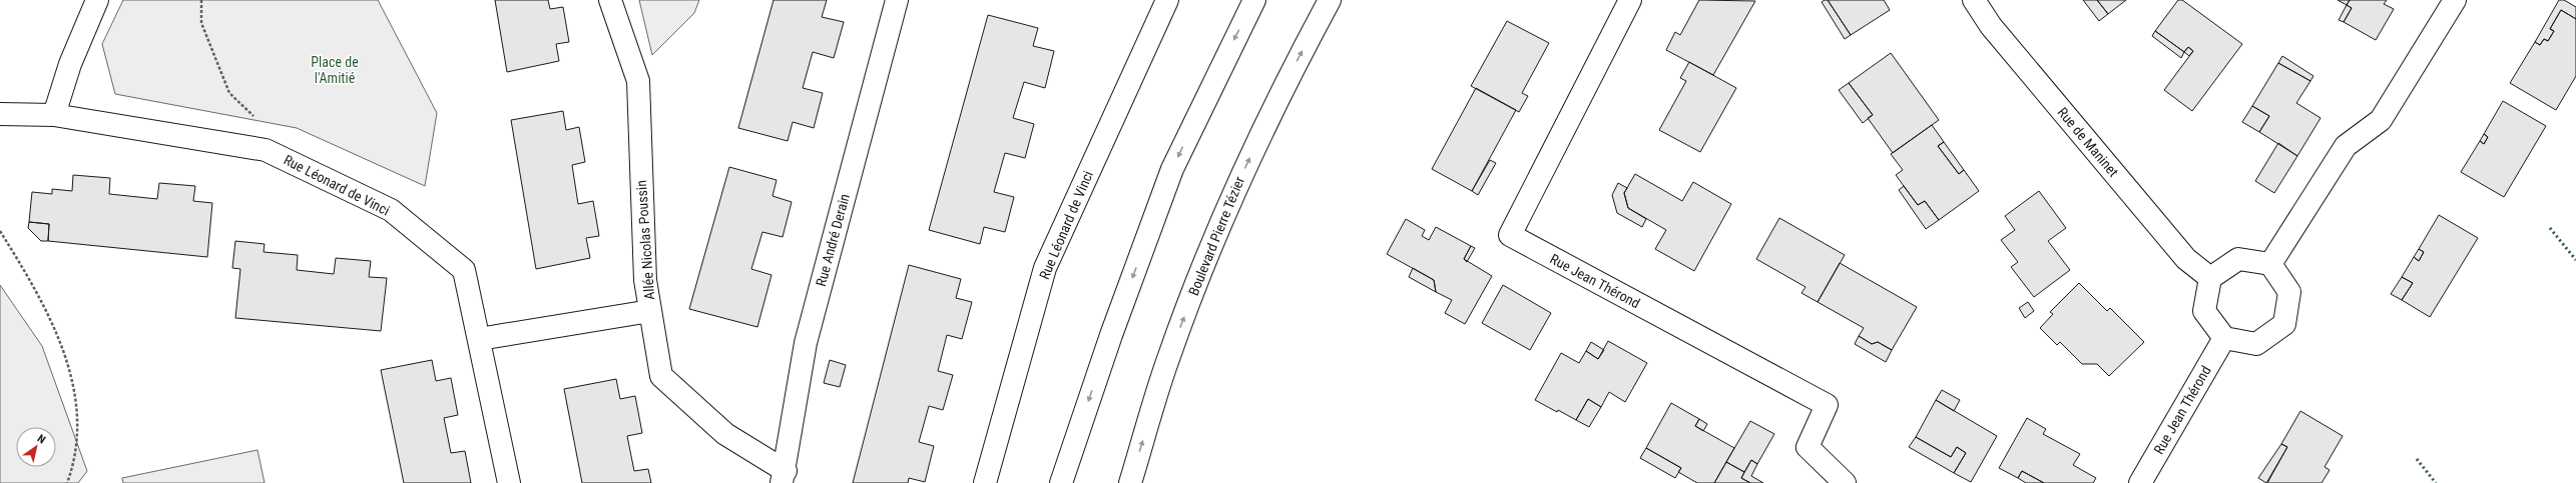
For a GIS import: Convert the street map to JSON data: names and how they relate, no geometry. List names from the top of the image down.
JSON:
{
  "streets": {
    "street": [
      "Rue de Maninet",
      "Rue Léonard de Vinci",
      "Boulevard Pierre Tézier",
      "Allée Nicolas Poussin",
      "Rue André Derain",
      "Rue Jean Thérond"
    ]
  },
  "crossings": [
    ["Rue de Maninet", "Rue Jean Thérond"],
    ["Allée Nicolas Poussin", "Rue André Derain"]
  ],
  "parks": ["Place de l'Amitié"],
  "north": "top right"
}
